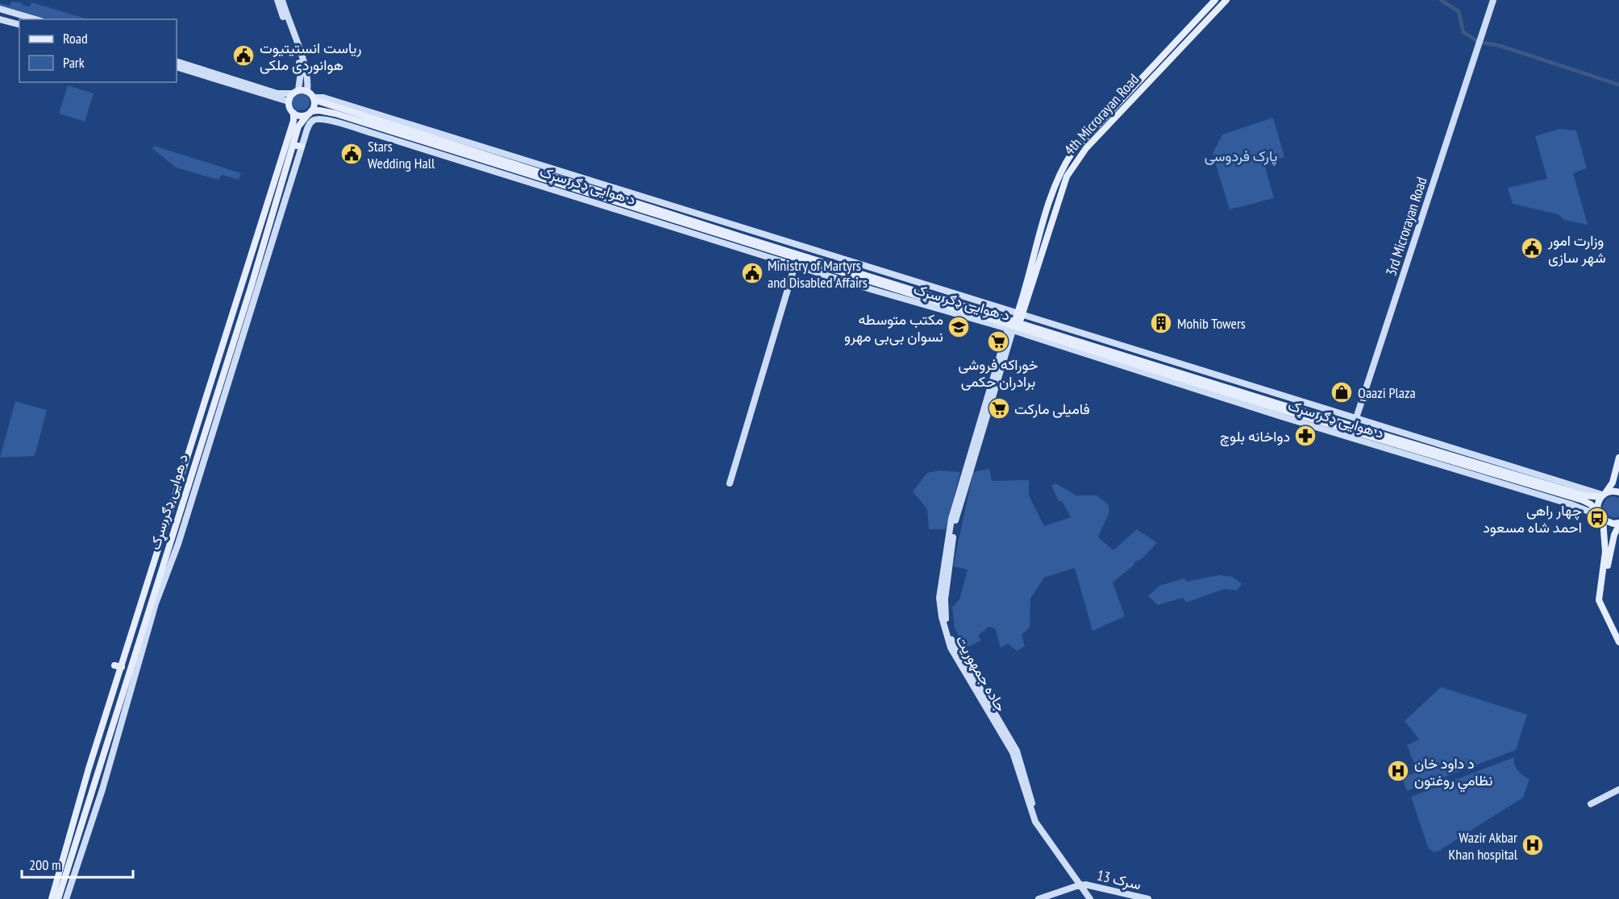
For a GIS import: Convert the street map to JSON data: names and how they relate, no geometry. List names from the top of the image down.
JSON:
{
  "streets": {
    "main road": [
      "4th Microrayan Road",
      "د هوایی ډګر سړک",
      "3rd Microrayan Road",
      "جاده جمهوریت",
      "سرک 13"
    ]
  },
  "crossings": [
    ["4th Microrayan Road", "د هوایی ډګر سړک"],
    ["4th Microrayan Road", "جاده جمهوریت"],
    ["د هوایی ډګر سړک", "3rd Microrayan Road"],
    ["د هوایی ډګر سړک", "جاده جمهوریت"],
    ["جاده جمهوریت", "سرک 13"]
  ],
  "parks": ["پارک فردوسی"],
  "places": {
    "public building": [
      "ریاست انستیتیوت هوانوردی ملکی",
      "Stars Wedding Hall",
      "وزارت امور شهر سازی",
      "Ministry of Martyrs and Disabled Affairs"
    ],
    "building": ["Mohib Towers"],
    "school or university": ["مکتب متوسطه نسوان بی‌بی مهرو"],
    "supermarket": ["خوراکه فروشی برادران حکمی", "فامیلی مارکت"],
    "shop": ["Qaazi Plaza"],
    "pharmacy": ["دواخانه بلوچ"],
    "bus stop": ["چهار راهی احمد شاه مسعود"],
    "hospital": ["د داود خان نظامي روغتون", "Wazir Akbar Khan hospital"]
  },
  "legend": ["Road", "Park"],
  "scale_bar": "200 m"
}
